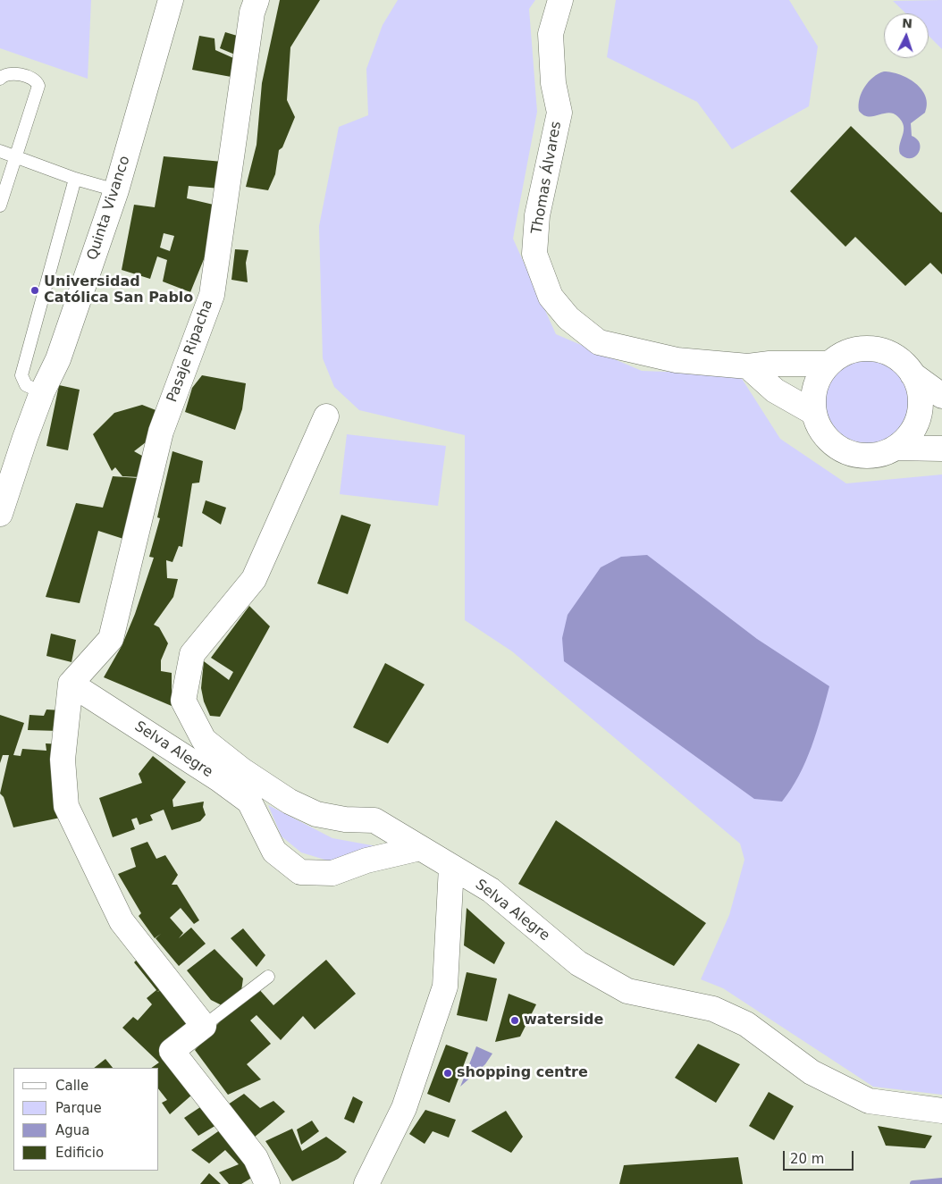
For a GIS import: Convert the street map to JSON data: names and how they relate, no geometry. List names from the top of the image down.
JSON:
{
  "streets": {
    "street": [
      "Thomas Álvares",
      "Quinta Vivanco",
      "Pasaje Ripacha",
      "Selva Alegre"
    ]
  },
  "crossings": [
    ["Pasaje Ripacha", "Selva Alegre"]
  ],
  "places": ["Universidad Católica San Pablo", "waterside", "shopping centre"],
  "legend": [
    "Calle",
    "Parque",
    "Agua",
    "Edificio"
  ],
  "scale_bar": "20 m",
  "north": "top"
}
